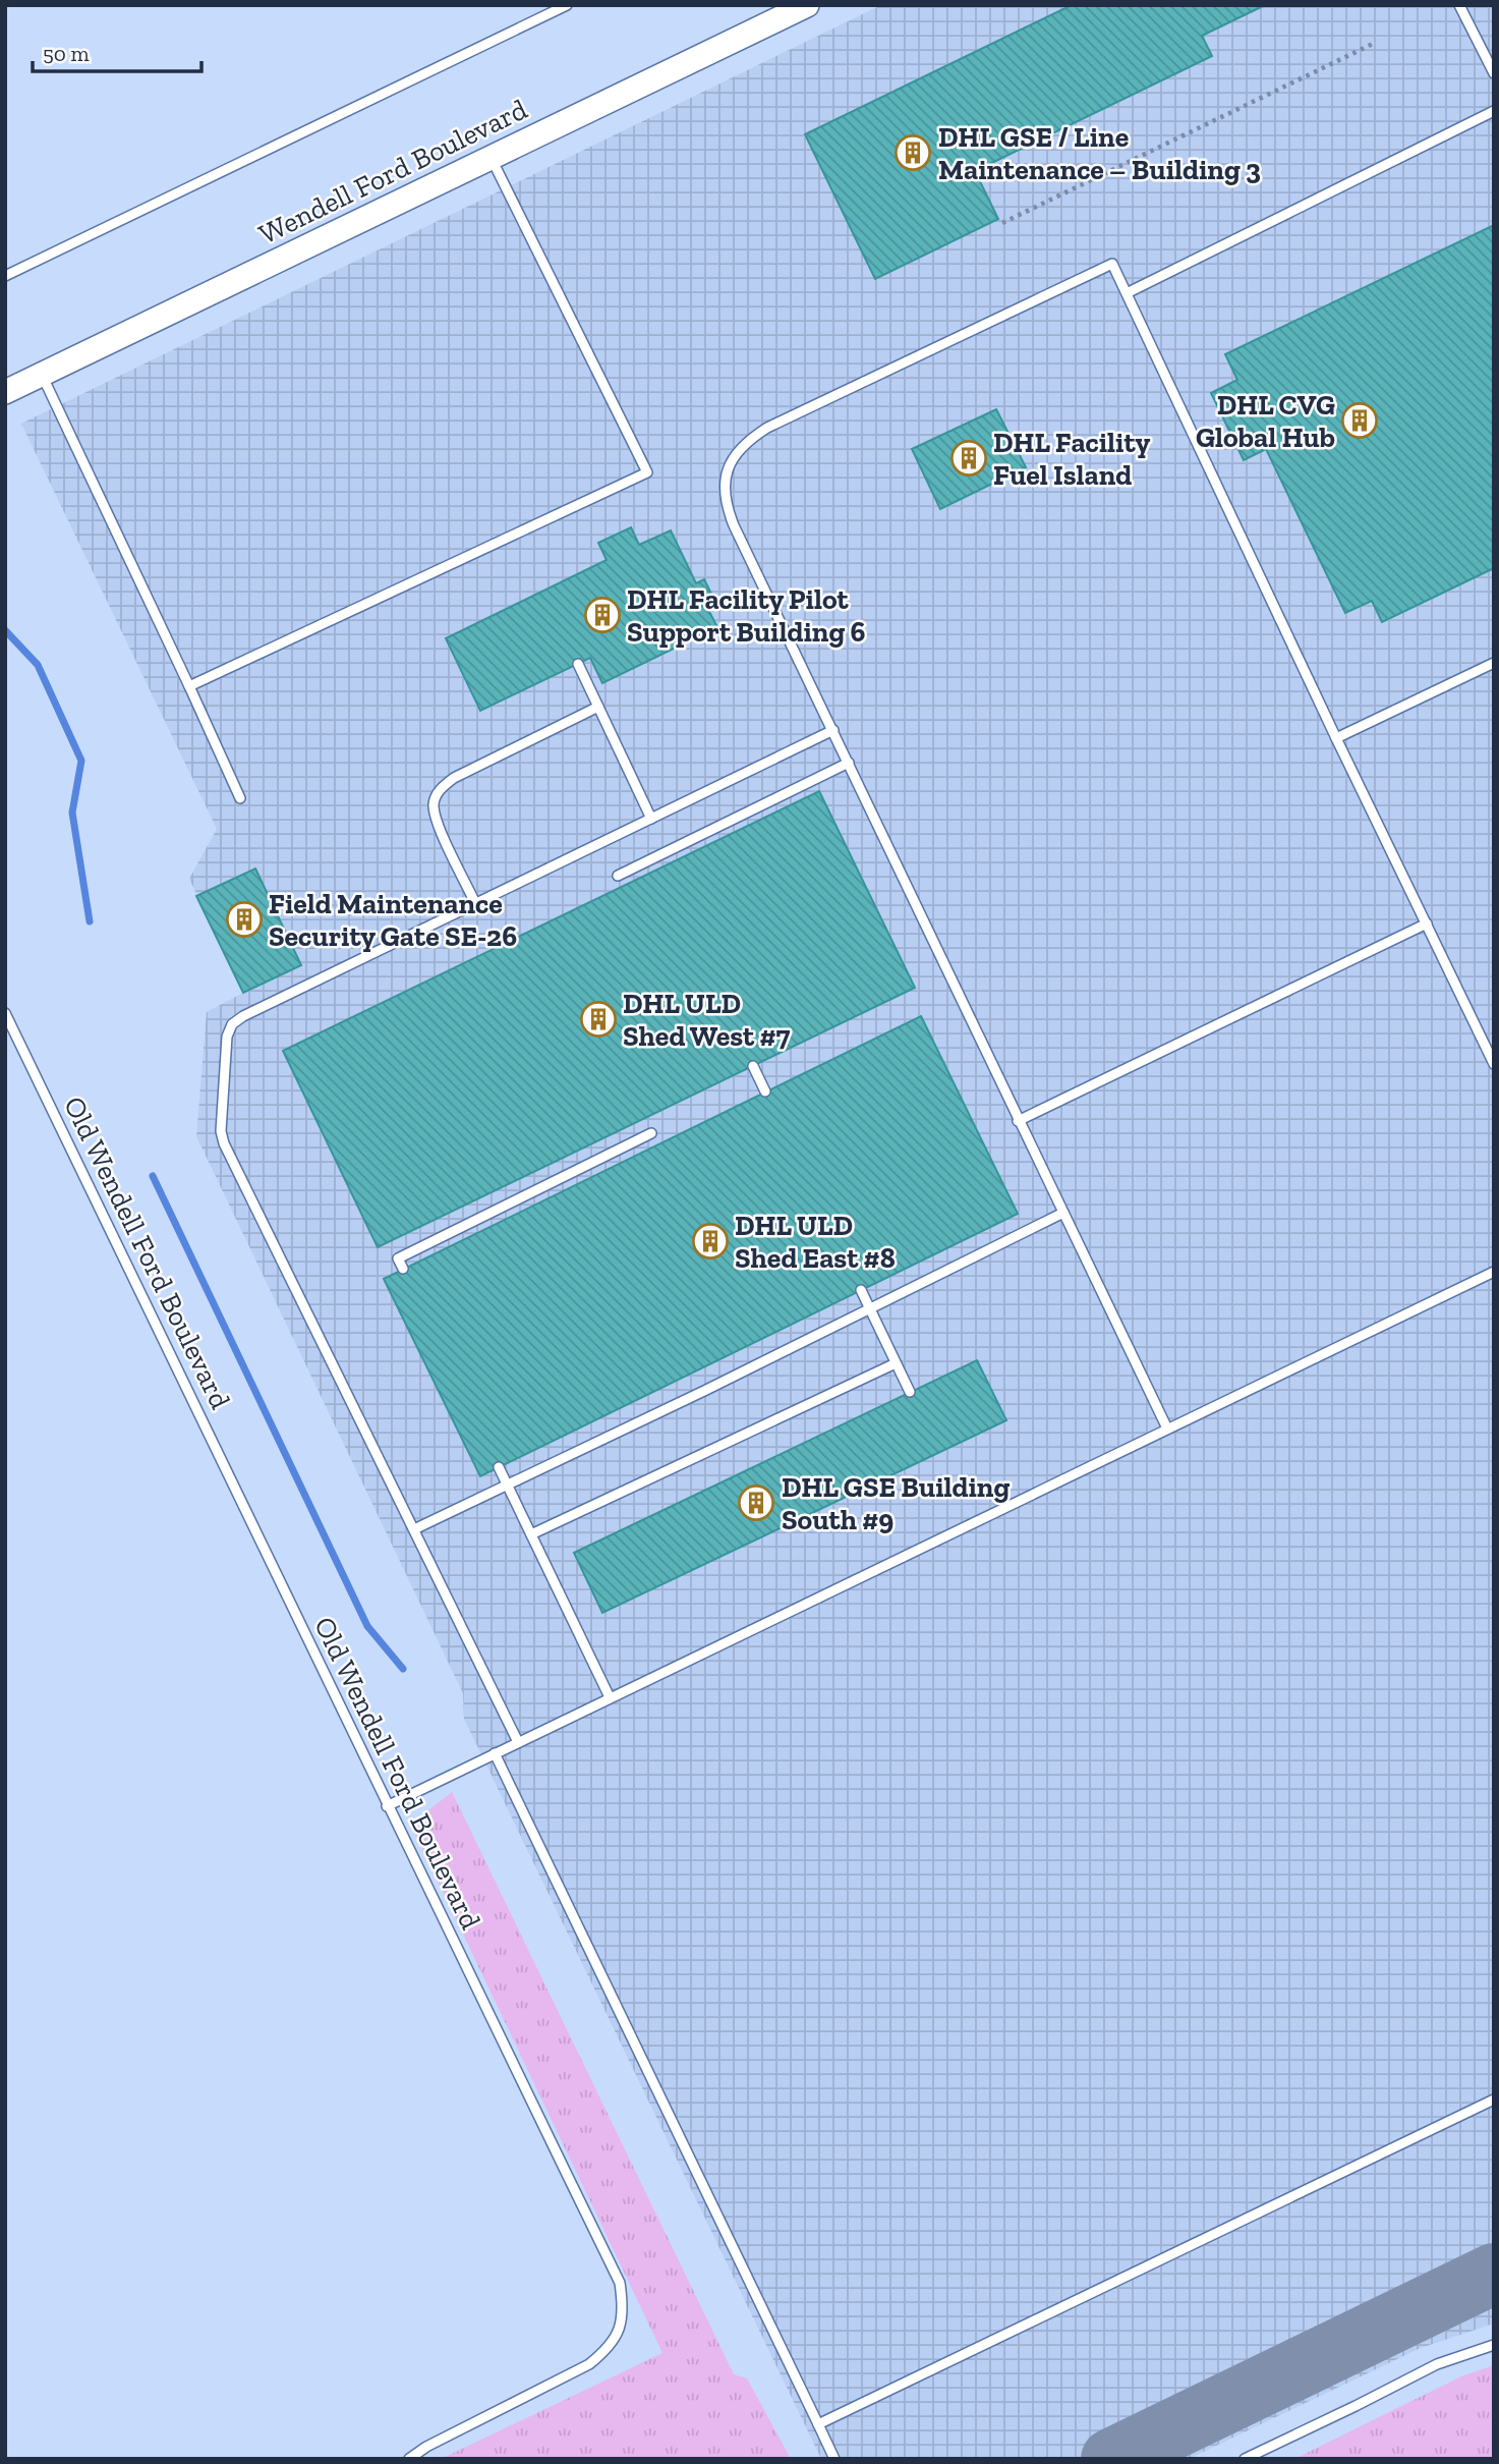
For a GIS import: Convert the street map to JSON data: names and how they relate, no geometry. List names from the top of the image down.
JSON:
{
  "streets": {
    "street": ["Wendell Ford Boulevard"],
    "lane": ["Old Wendell Ford Boulevard"]
  },
  "places": {
    "building": [
      "DHL GSE / Line Maintenance – Building 3",
      "DHL CVG Global Hub",
      "DHL Facility Fuel Island",
      "DHL Facility Pilot Support Building 6",
      "Field Maintenance Security Gate SE-26",
      "DHL ULD Shed West #7",
      "DHL ULD Shed East #8",
      "DHL GSE Building South #9"
    ]
  },
  "scale_bar": "50 m"
}
